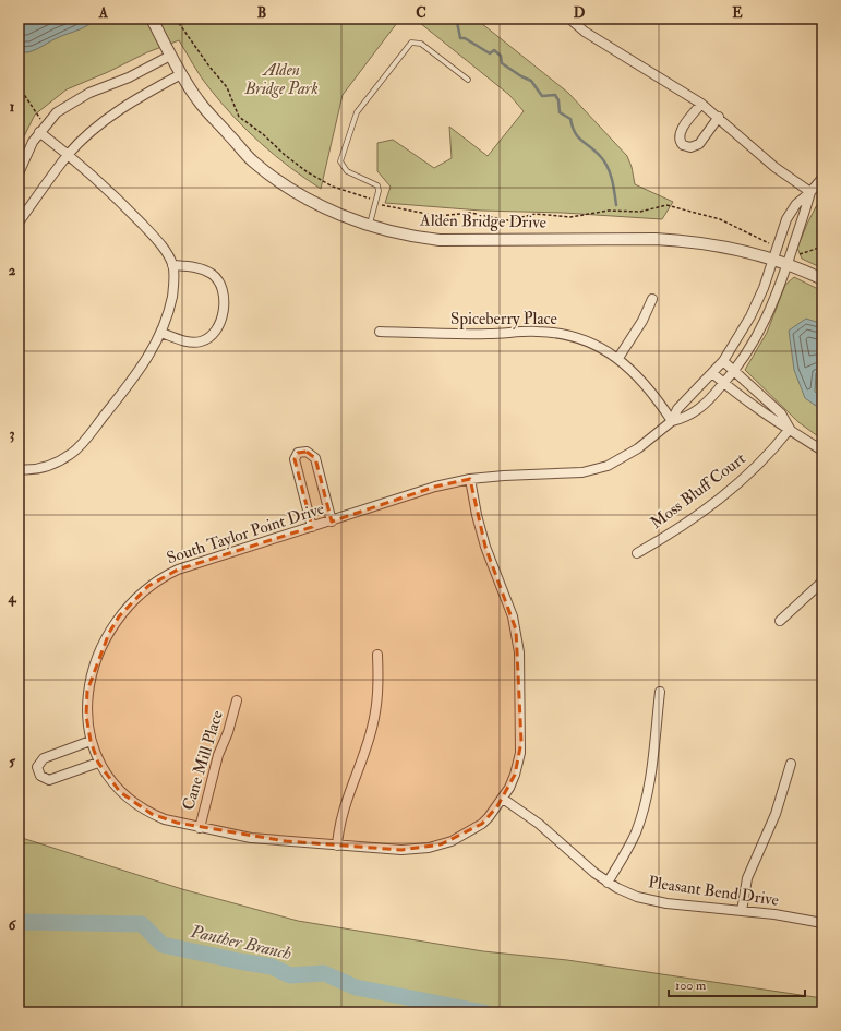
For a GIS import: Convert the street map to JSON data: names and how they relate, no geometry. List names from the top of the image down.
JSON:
{
  "streets": {
    "street": [
      "Alden Bridge Drive",
      "Spiceberry Place",
      "Moss Bluff Court",
      "South Taylor Point Drive",
      "Cane Mill Place",
      "Pleasant Bend Drive"
    ]
  },
  "crossings": [
    ["Spiceberry Place", "South Taylor Point Drive"],
    ["South Taylor Point Drive", "Cane Mill Place"],
    ["South Taylor Point Drive", "Pleasant Bend Drive"]
  ],
  "water": ["Panther Branch"],
  "parks": ["Alden Bridge Park"],
  "scale_bar": "100 m",
  "grid": {
    "columns": [
      "A",
      "B",
      "C",
      "D",
      "E"
    ],
    "rows": [
      "1",
      "2",
      "3",
      "4",
      "5",
      "6"
    ]
  }
}
